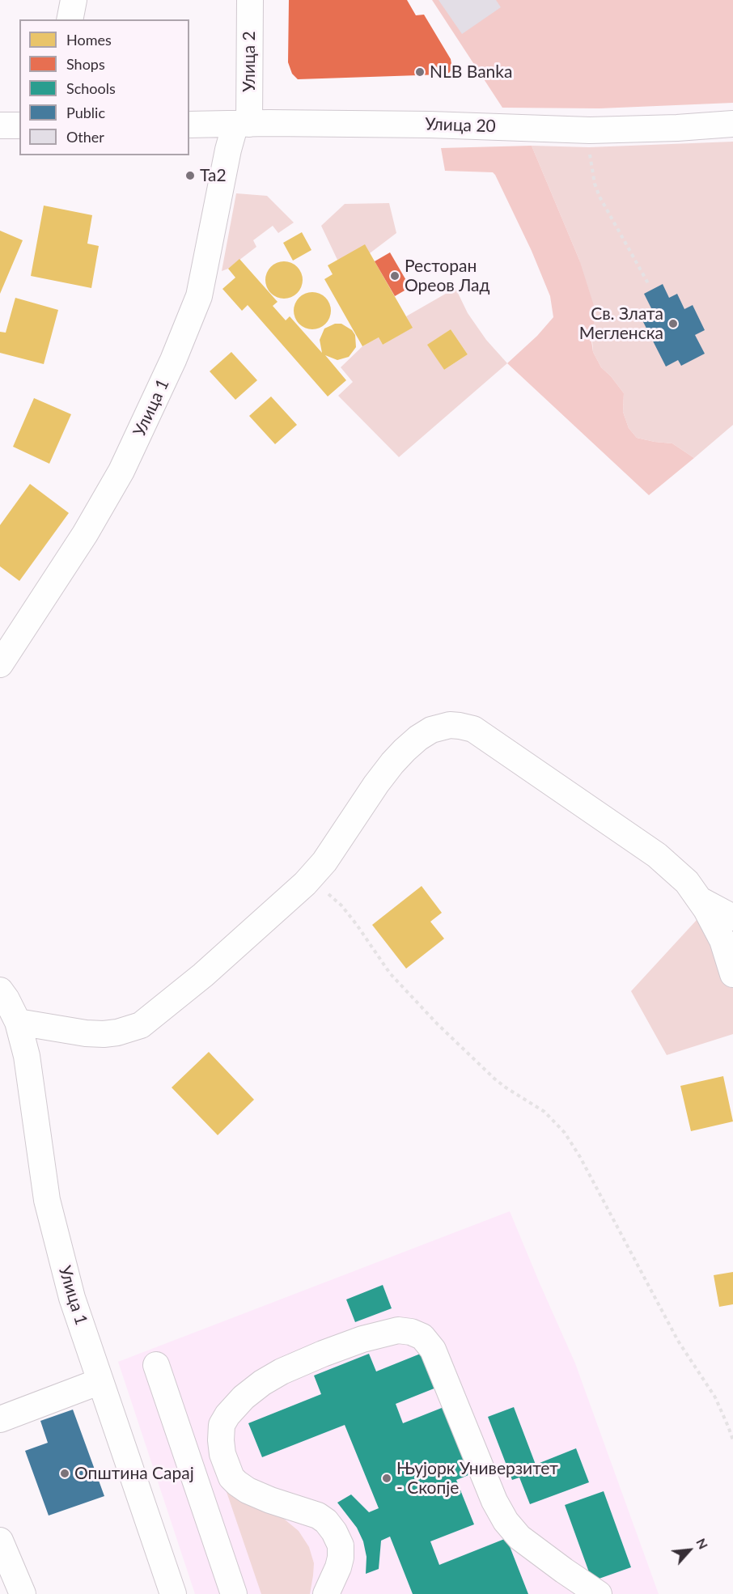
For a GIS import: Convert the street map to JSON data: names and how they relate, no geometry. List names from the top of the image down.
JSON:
{
  "streets": {
    "street": ["Улица 2", "Улица 20", "Улица 1"]
  },
  "crossings": [
    ["Улица 2", "Улица 20"],
    ["Улица 2", "Улица 1"],
    ["Улица 20", "Улица 1"]
  ],
  "places": [
    "NLB Banka",
    "Ta2",
    "Ресторан Ореов Лад",
    "Св. Злата Мегленска",
    "Општина Сарај",
    "Њујорк Универзитет - Скопје"
  ],
  "legend": [
    "Homes",
    "Shops",
    "Schools",
    "Public",
    "Other"
  ],
  "north": "top right"
}
